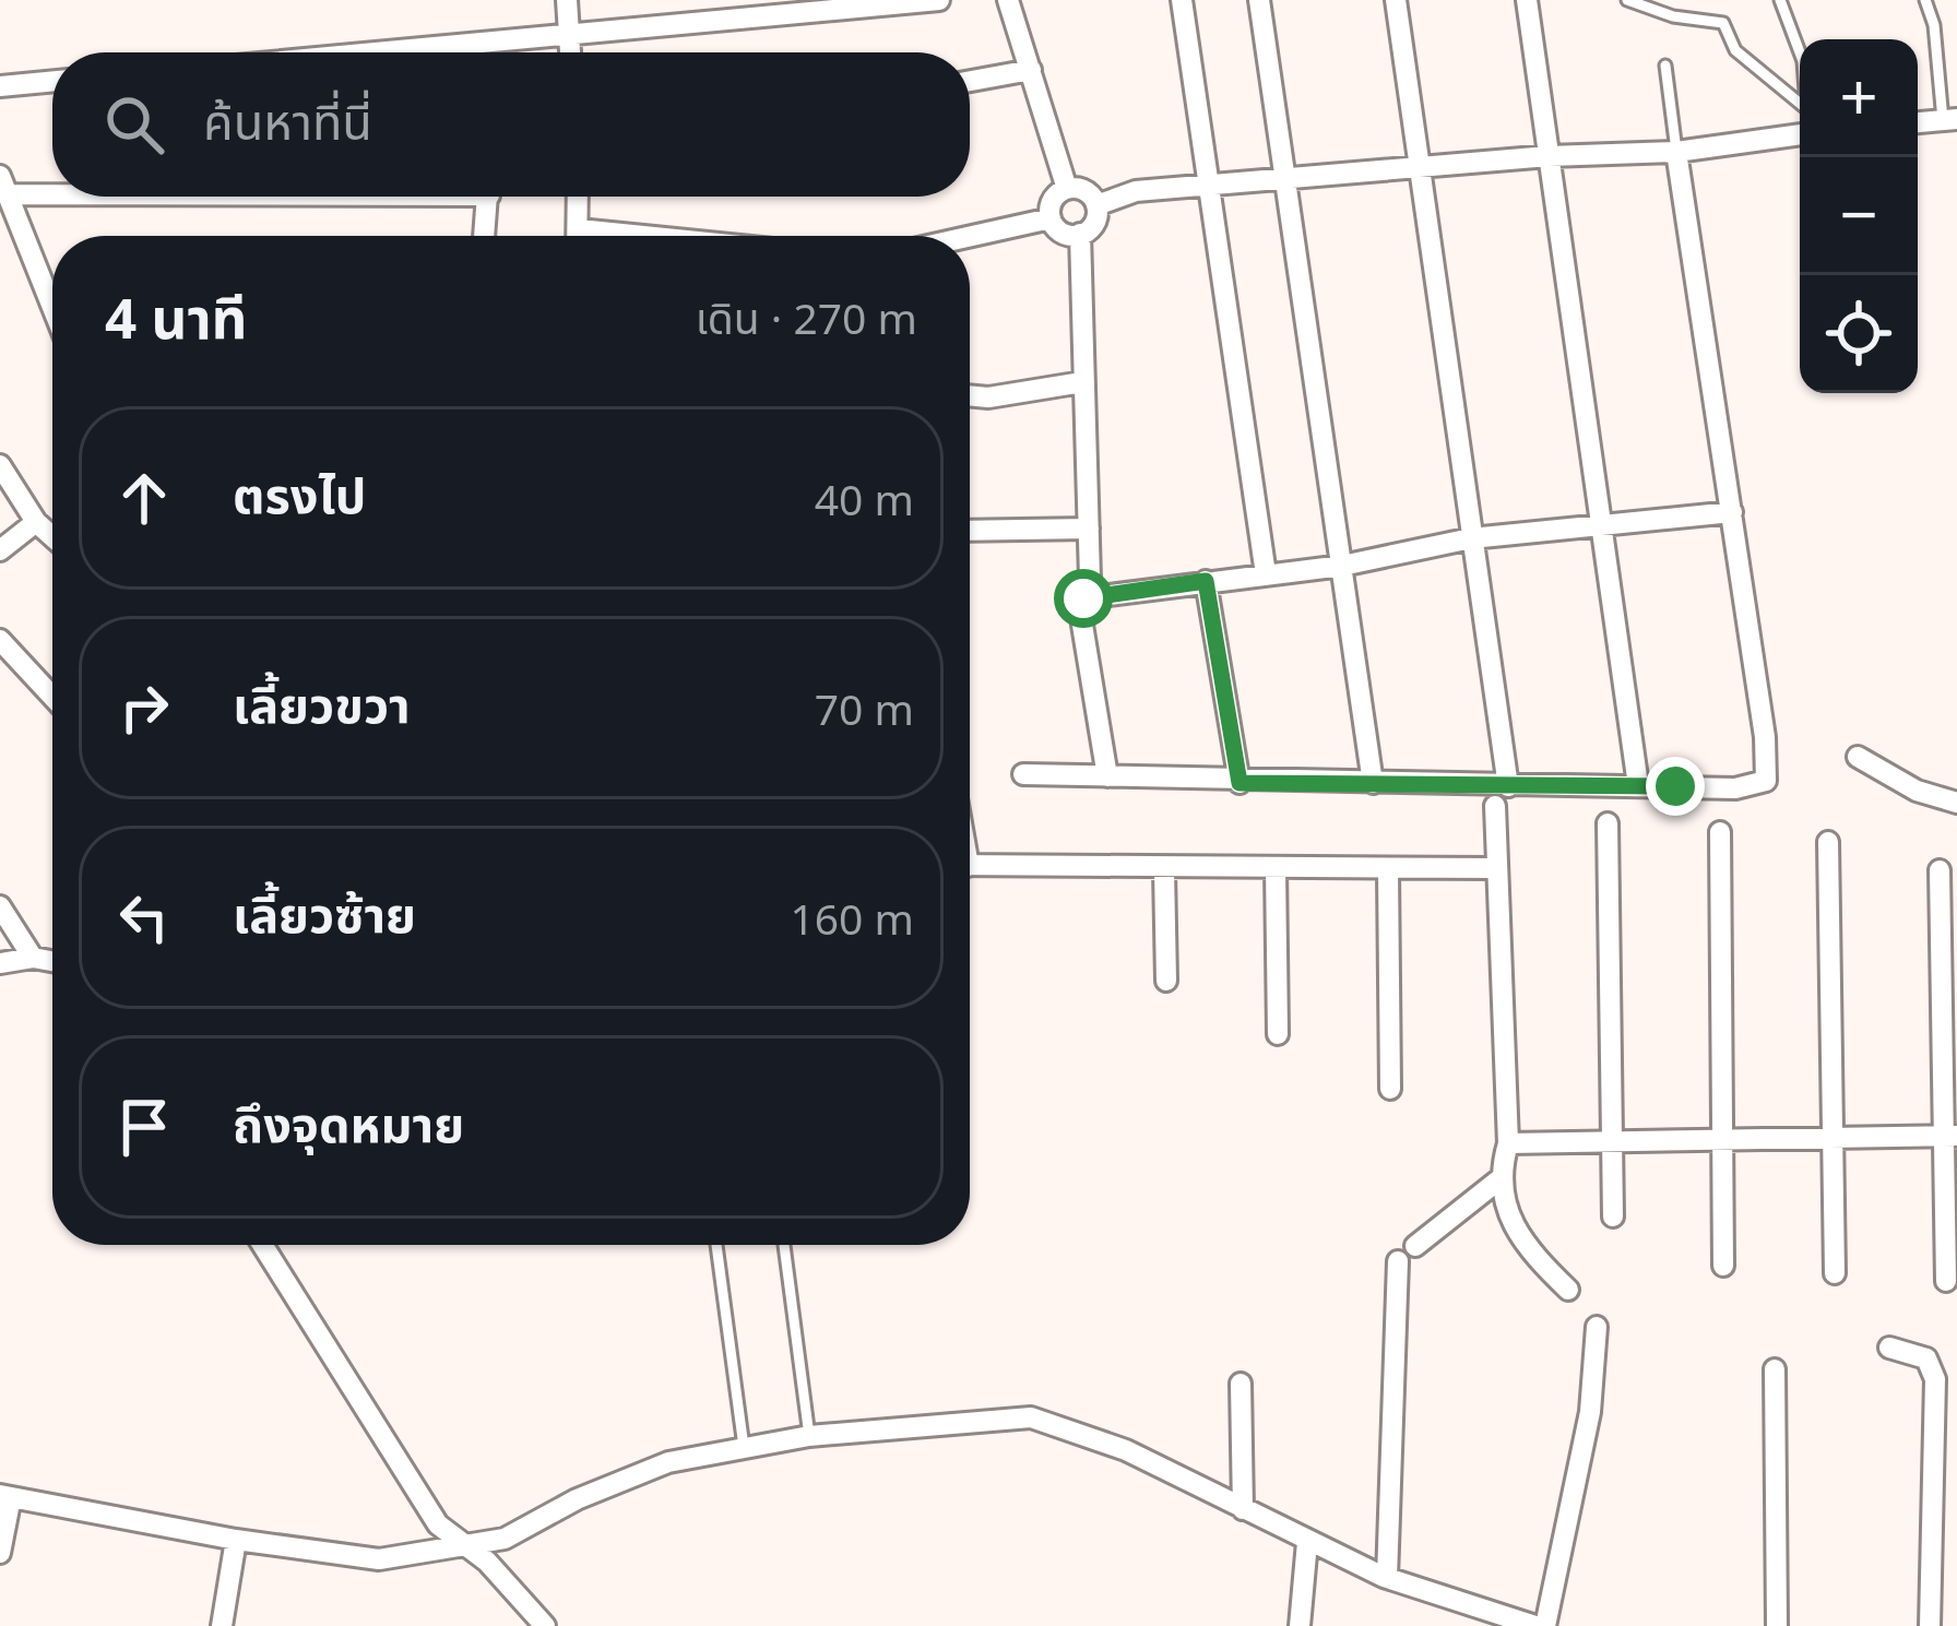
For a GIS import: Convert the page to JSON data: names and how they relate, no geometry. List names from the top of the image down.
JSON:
{
  "page": {
    "map_buttons": ["+", "−"],
    "search": "ค้นหาที่นี่",
    "heading": ["4 นาที", "เดิน · 270 m"],
    "list": [
      ["ตรงไป", "40 m"],
      ["เลี้ยวขวา", "70 m"],
      ["เลี้ยวซ้าย", "160 m"],
      "ถึงจุดหมาย"
    ]
  }
}
